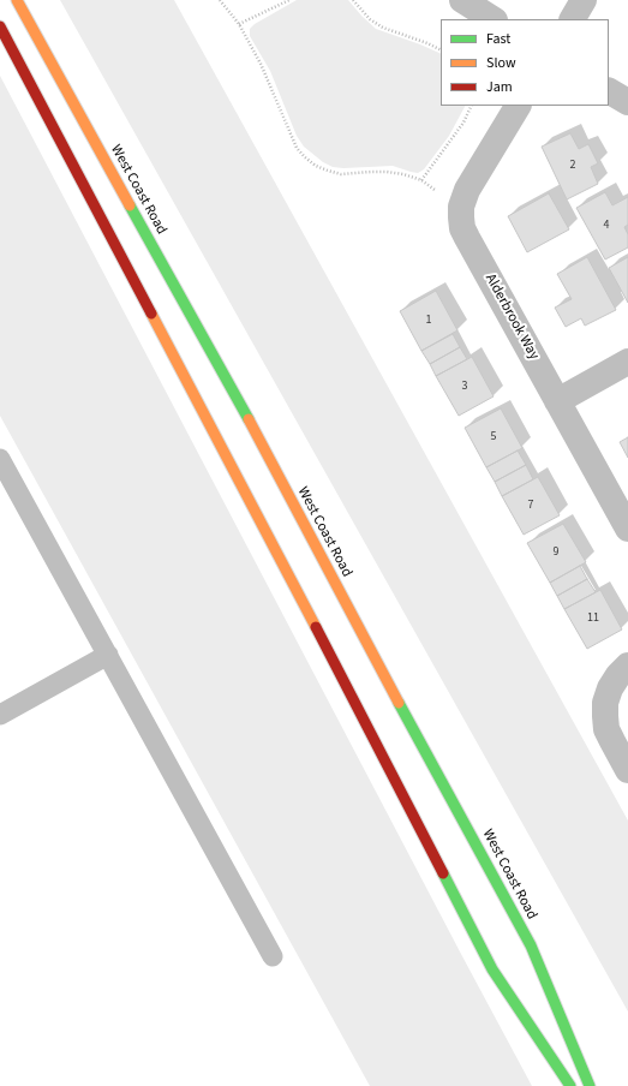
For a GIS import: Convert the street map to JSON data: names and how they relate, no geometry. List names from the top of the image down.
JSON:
{
  "streets": {
    "main road": ["West Coast Road"],
    "street": ["Alderbrook Way"]
  },
  "house_numbers": [
    "2",
    "4",
    "1",
    "3",
    "5",
    "7",
    "9",
    "11"
  ],
  "legend": ["Fast", "Slow", "Jam"]
}
